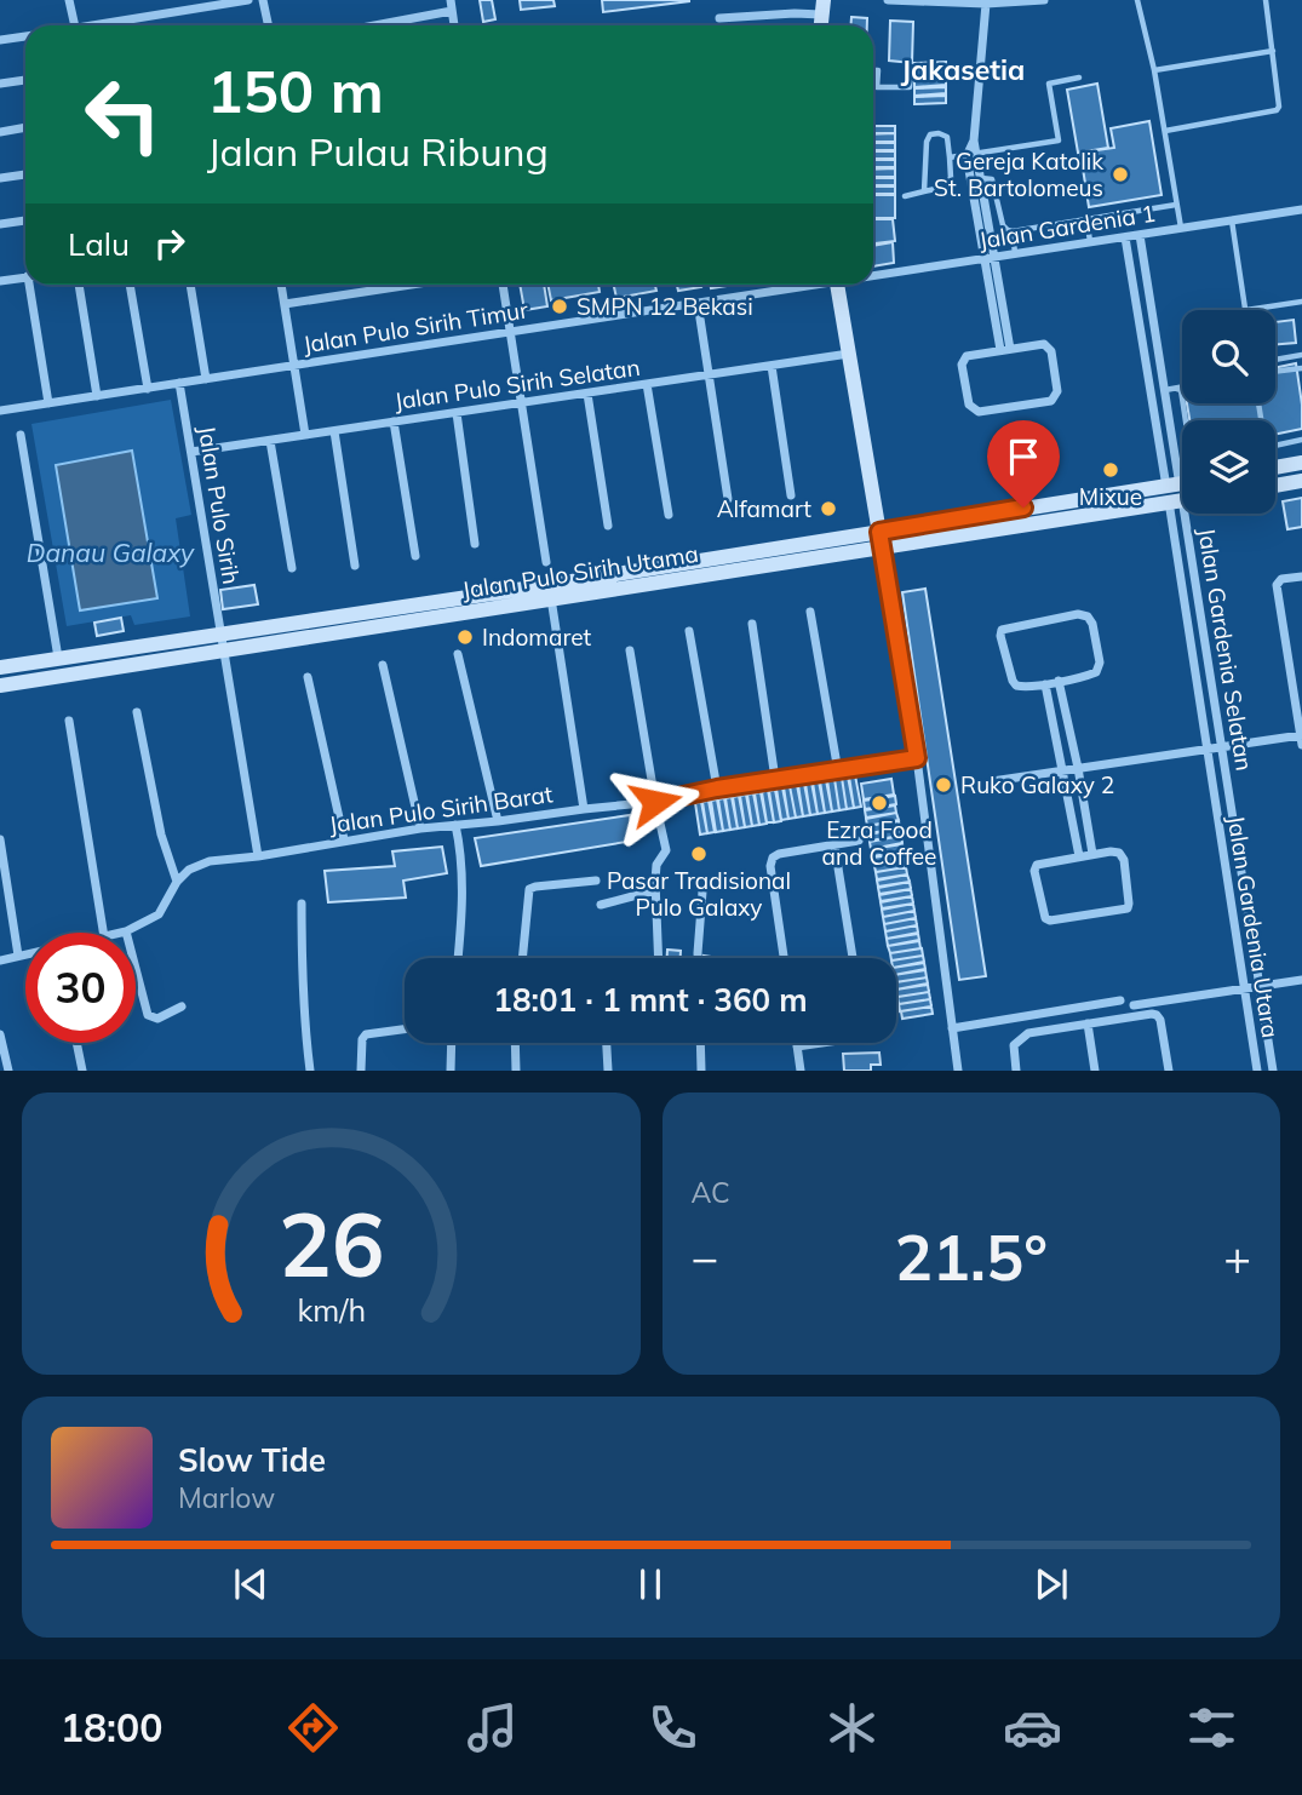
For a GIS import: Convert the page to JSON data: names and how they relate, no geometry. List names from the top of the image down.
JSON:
{
  "streets": {
    "main road": ["Jalan Pulo Sirih Utama"],
    "street": [
      "Jalan Gardenia 1",
      "Jalan Pulo Sirih Timur",
      "Jalan Pulo Sirih Selatan",
      "Jalan Pulo Sirih",
      "Jalan Gardenia Selatan",
      "Jalan Pulo Sirih Barat",
      "Jalan Gardenia Utara"
    ]
  },
  "crossings": [
    ["Jalan Gardenia 1", "Jalan Gardenia Selatan"],
    ["Jalan Pulo Sirih Timur", "Jalan Pulo Sirih"],
    ["Jalan Pulo Sirih Selatan", "Jalan Pulo Sirih"],
    ["Jalan Pulo Sirih", "Jalan Pulo Sirih Utama"],
    ["Jalan Pulo Sirih", "Jalan Pulo Sirih Barat"],
    ["Jalan Pulo Sirih Utama", "Jalan Gardenia Selatan"],
    ["Jalan Pulo Sirih Utama", "Jalan Gardenia Utara"],
    ["Jalan Gardenia Selatan", "Jalan Gardenia Utara"]
  ],
  "districts": ["Jakasetia"],
  "water": ["Danau Galaxy"],
  "places": [
    "Gereja Katolik St. Bartolomeus",
    "SMPN 12 Bekasi",
    "Mixue",
    "Alfamart",
    "Indomaret",
    "Ruko Galaxy 2",
    "Ezra Food and Coffee",
    "Pasar Tradisional Pulo Galaxy"
  ],
  "page": {
    "turn": ["150 m", "Jalan Pulau Ribung"],
    "then": "Lalu",
    "limit": "30",
    "trip": "18:01 · 1 mnt · 360 m",
    "tile": "AC",
    "heat": ["−", "21.5°", "+"],
    "song": ["Slow Tide", "Marlow"],
    "tabs": "18:00",
    "gauge": ["26", "km/h"]
  }
}
